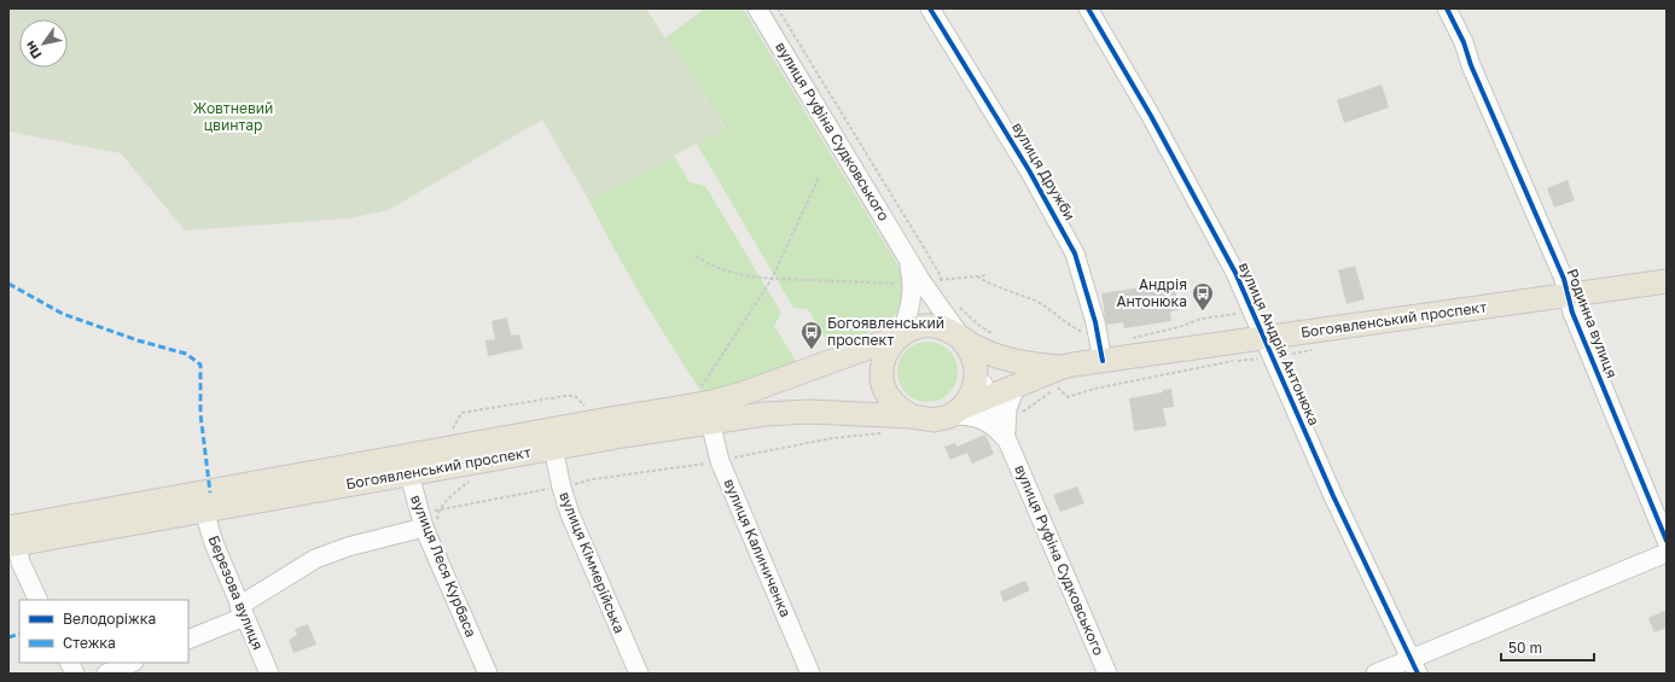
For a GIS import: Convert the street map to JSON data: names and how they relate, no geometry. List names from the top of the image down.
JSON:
{
  "streets": {
    "main road": ["вулиця Руфіна Судковського", "Богоявленський проспект"],
    "street": [
      "вулиця Дружби",
      "Родинна вулиця",
      "вулиця Андрія Антонюка",
      "вулиця Калиниченка",
      "вулиця Кіммерійська",
      "вулиця Леся Курбаса",
      "Березова вулиця"
    ]
  },
  "crossings": [
    ["вулиця Руфіна Судковського", "Богоявленський проспект"],
    ["вулиця Дружби", "Богоявленський проспект"],
    ["Богоявленський проспект", "Родинна вулиця"],
    ["Богоявленський проспект", "вулиця Андрія Антонюка"],
    ["Богоявленський проспект", "вулиця Калиниченка"],
    ["Богоявленський проспект", "вулиця Кіммерійська"],
    ["Богоявленський проспект", "вулиця Леся Курбаса"],
    ["Богоявленський проспект", "Березова вулиця"]
  ],
  "parks": ["Жовтневий цвинтар"],
  "places": {
    "bus stop": ["Андрія Антонюка", "Богоявленський проспект"]
  },
  "legend": ["Велодоріжка", "Стежка"],
  "scale_bar": "50 m",
  "north": "bottom left"
}
